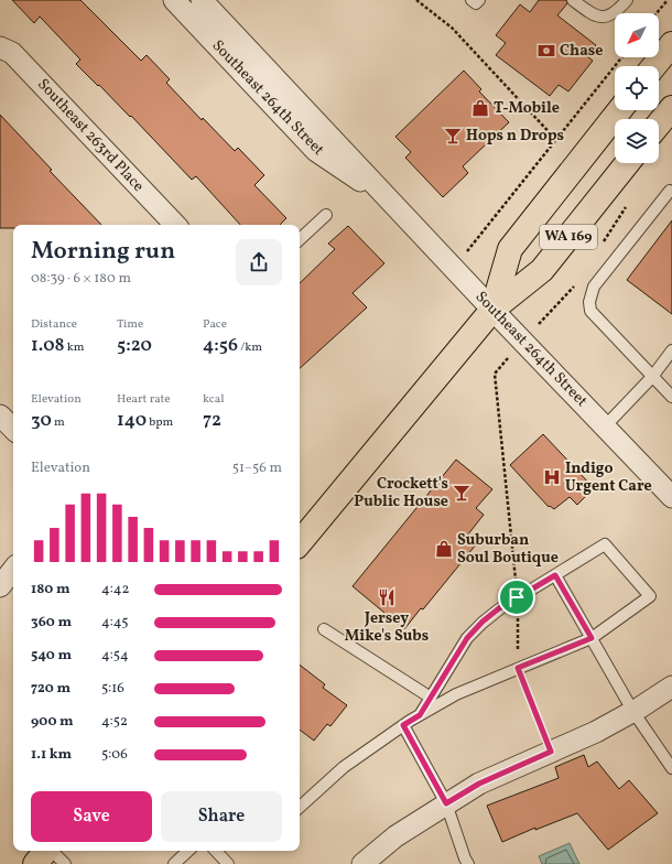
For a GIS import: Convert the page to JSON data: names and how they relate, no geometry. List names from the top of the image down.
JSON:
{
  "streets": {
    "main road": ["WA 169"],
    "street": ["Southeast 264th Street", "Southeast 263rd Place"]
  },
  "crossings": [
    ["Southeast 264th Street", "WA 169"]
  ],
  "places": {
    "bank": ["Chase"],
    "shop": ["T-Mobile", "Suburban Soul Boutique"],
    "bar": ["Hops n Drops", "Crockett's Public House"],
    "hospital": ["Indigo Urgent Care"],
    "restaurant": ["Jersey Mike's Subs"]
  },
  "north": "bottom left",
  "page": {
    "heading": ["Morning run", "08:39 · 6 × 180 m"],
    "stats": [
      ["Distance", "1.08 km"],
      ["Time", "5:20"],
      ["Pace", "4:56 /km"],
      ["Elevation", "30 m"],
      ["Heart rate", "140 bpm"],
      ["kcal", "72"]
    ],
    "chart": ["Elevation", "51–56 m"],
    "list": [
      {
        "name": "180 m",
        "note": "4:42"
      },
      {
        "name": "360 m",
        "note": "4:45"
      },
      {
        "name": "540 m",
        "note": "4:54"
      },
      {
        "name": "720 m",
        "note": "5:16"
      },
      {
        "name": "900 m",
        "note": "4:52"
      },
      {
        "name": "1.1 km",
        "note": "5:06"
      }
    ],
    "buttons": ["Save", "Share"]
  }
}
